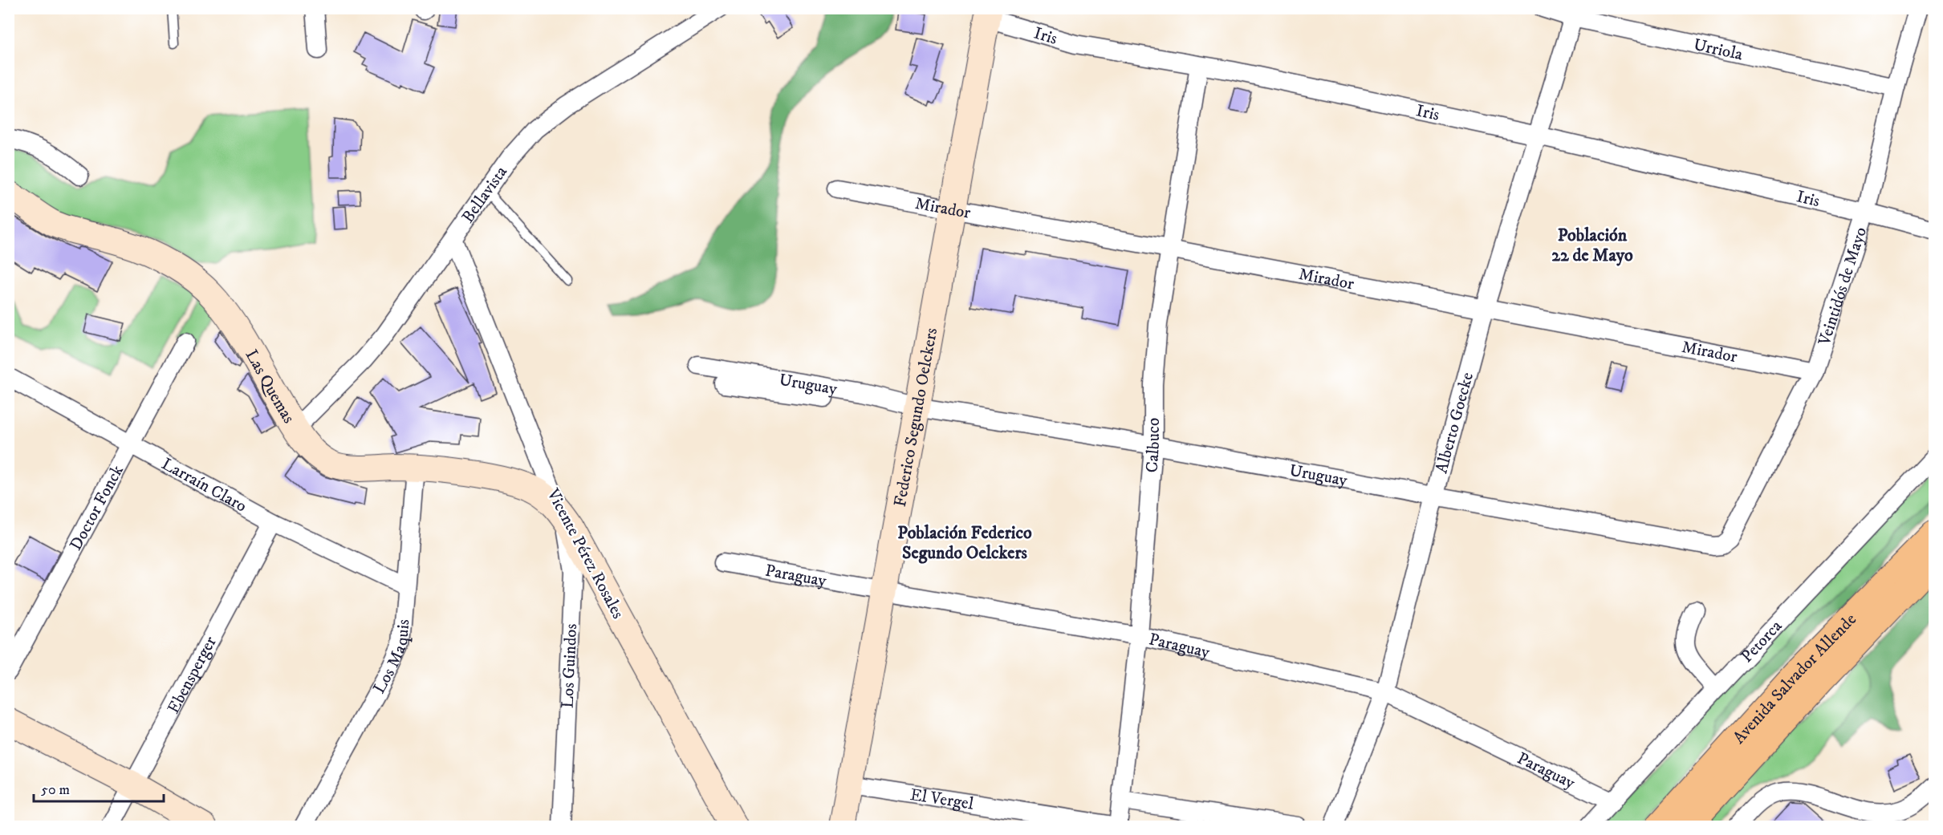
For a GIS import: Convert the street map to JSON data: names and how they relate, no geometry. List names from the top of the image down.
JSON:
{
  "streets": {
    "highway": ["Avenida Salvador Allende"],
    "main road": ["Las Quemas", "Federico Segundo Oelckers", "Vicente Pérez Rosales"],
    "street": [
      "Iris",
      "Urriola",
      "Bellavista",
      "Mirador",
      "Veintidós de Mayo",
      "Uruguay",
      "Alberto Goecke",
      "Calbuco",
      "Larraín Claro",
      "Doctor Fonck",
      "Paraguay",
      "Petorca",
      "Los Maquis",
      "Los Guindos",
      "Ebensperger",
      "El Vergel"
    ]
  },
  "crossings": [
    ["Iris", "Veintidós de Mayo"],
    ["Iris", "Federico Segundo Oelckers"],
    ["Iris", "Alberto Goecke"],
    ["Iris", "Calbuco"],
    ["Urriola", "Veintidós de Mayo"],
    ["Urriola", "Alberto Goecke"],
    ["Bellavista", "Las Quemas"],
    ["Bellavista", "Vicente Pérez Rosales"],
    ["Mirador", "Veintidós de Mayo"],
    ["Mirador", "Federico Segundo Oelckers"],
    ["Mirador", "Alberto Goecke"],
    ["Mirador", "Calbuco"],
    ["Veintidós de Mayo", "Uruguay"],
    ["Uruguay", "Federico Segundo Oelckers"],
    ["Uruguay", "Alberto Goecke"],
    ["Uruguay", "Calbuco"],
    ["Las Quemas", "Vicente Pérez Rosales"],
    ["Las Quemas", "Los Maquis"],
    ["Las Quemas", "Los Guindos"],
    ["Federico Segundo Oelckers", "Paraguay"],
    ["Federico Segundo Oelckers", "El Vergel"],
    ["Alberto Goecke", "Paraguay"],
    ["Calbuco", "Paraguay"],
    ["Calbuco", "El Vergel"],
    ["Larraín Claro", "Doctor Fonck"],
    ["Larraín Claro", "Los Maquis"],
    ["Larraín Claro", "Ebensperger"],
    ["Vicente Pérez Rosales", "Los Guindos"],
    ["Paraguay", "Petorca"]
  ],
  "districts": ["Población 22 de Mayo", "Población Federico Segundo Oelckers"],
  "scale_bar": "50 m"
}
